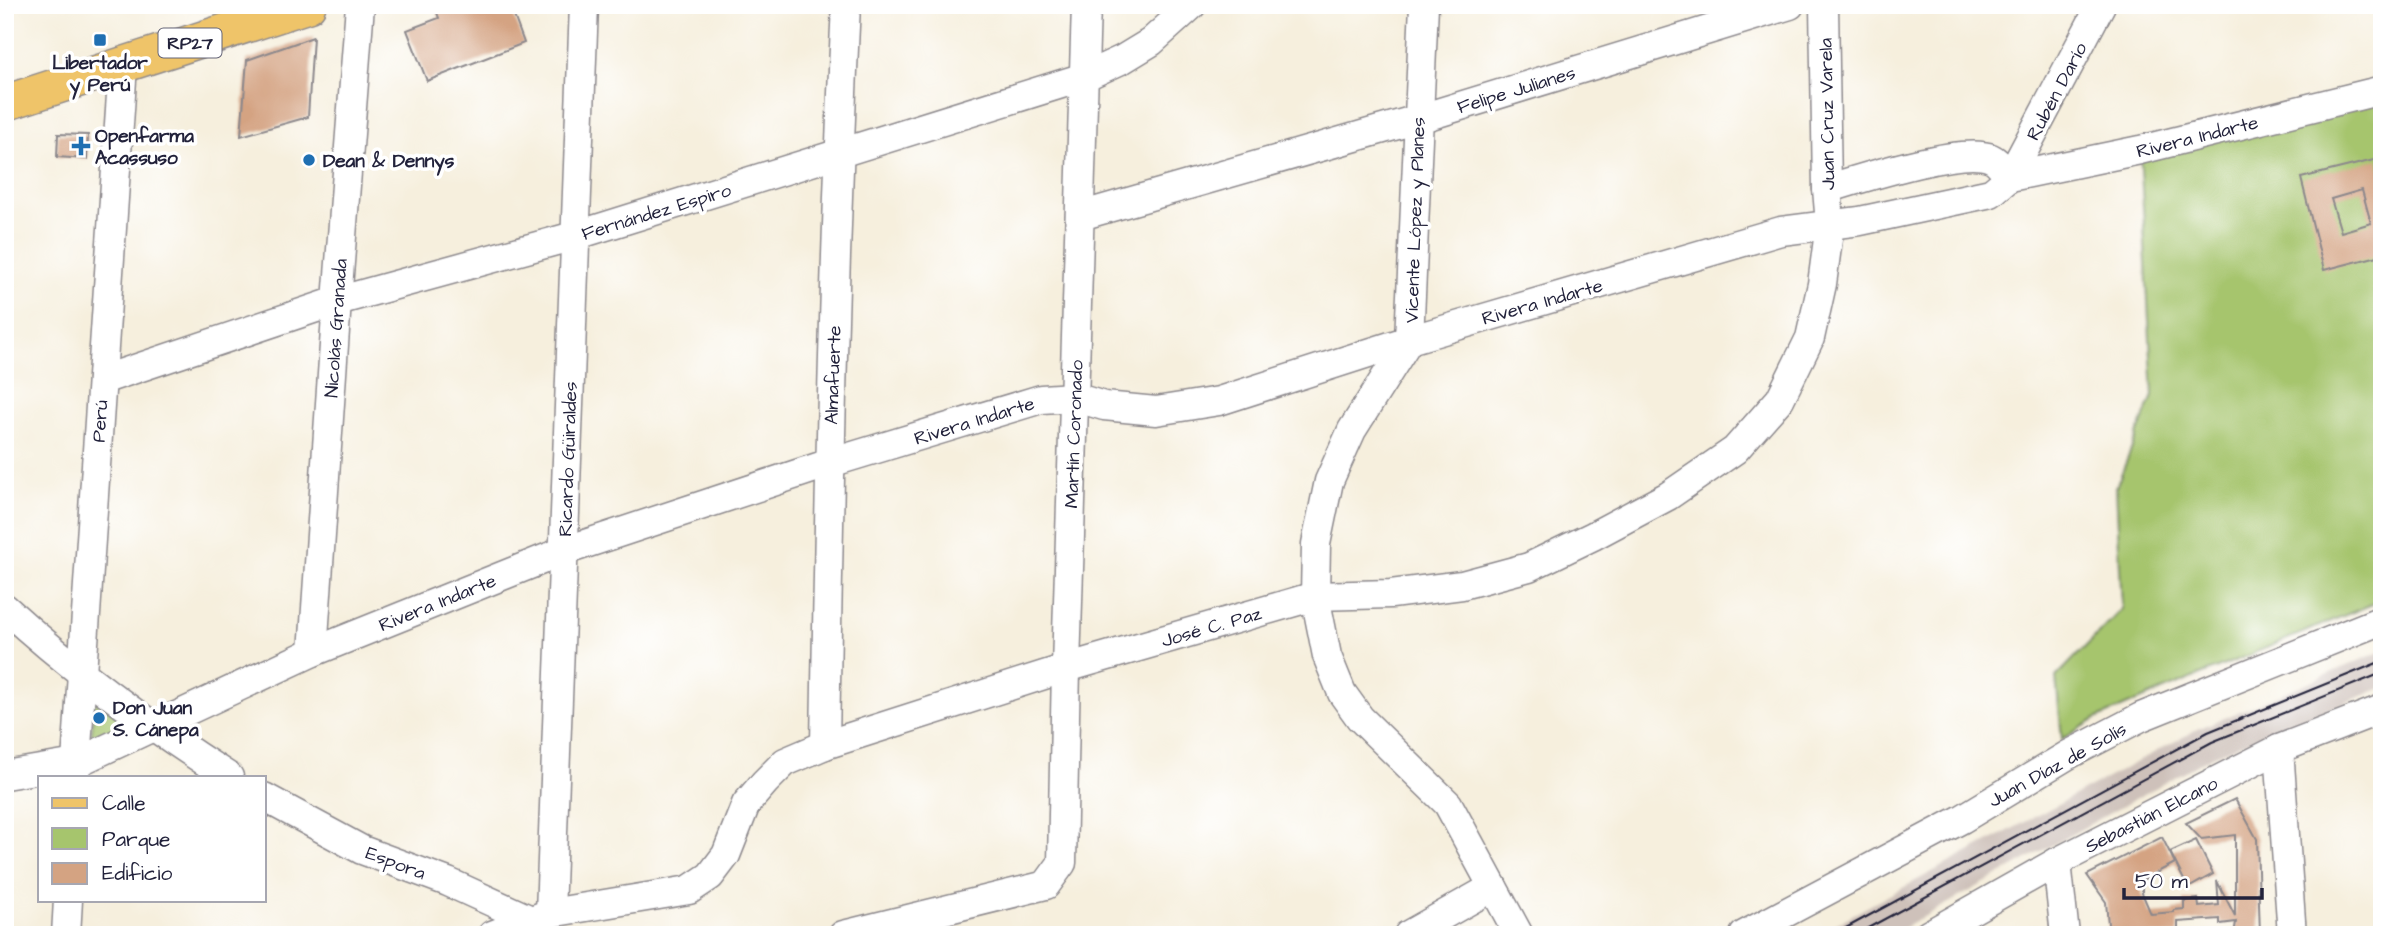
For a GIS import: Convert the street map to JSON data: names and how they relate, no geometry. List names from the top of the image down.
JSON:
{
  "streets": {
    "main road": ["RP27"],
    "street": [
      "Felipe Julianes",
      "Rubén Darío",
      "Juan Cruz Varela",
      "Rivera Indarte",
      "Fernández Espiro",
      "Vicente López y Planes",
      "Nicolás Granada",
      "Almafuerte",
      "Perú",
      "Martín Coronado",
      "Ricardo Güiraldes",
      "José C. Paz",
      "Juan Díaz de Solís",
      "Sebastián Elcano",
      "Espora"
    ]
  },
  "crossings": [
    ["RP27", "Perú"],
    ["Felipe Julianes", "Vicente López y Planes"],
    ["Felipe Julianes", "Martín Coronado"],
    ["Rubén Darío", "Rivera Indarte"],
    ["Juan Cruz Varela", "Rivera Indarte"],
    ["Juan Cruz Varela", "José C. Paz"],
    ["Rivera Indarte", "Vicente López y Planes"],
    ["Rivera Indarte", "Nicolás Granada"],
    ["Rivera Indarte", "Almafuerte"],
    ["Rivera Indarte", "Perú"],
    ["Rivera Indarte", "Martín Coronado"],
    ["Rivera Indarte", "Ricardo Güiraldes"],
    ["Rivera Indarte", "José C. Paz"],
    ["Fernández Espiro", "Nicolás Granada"],
    ["Fernández Espiro", "Almafuerte"],
    ["Fernández Espiro", "Perú"],
    ["Fernández Espiro", "Martín Coronado"],
    ["Fernández Espiro", "Ricardo Güiraldes"],
    ["Vicente López y Planes", "José C. Paz"],
    ["Almafuerte", "José C. Paz"],
    ["Martín Coronado", "José C. Paz"],
    ["Ricardo Güiraldes", "José C. Paz"],
    ["Ricardo Güiraldes", "Espora"],
    ["José C. Paz", "Espora"]
  ],
  "places": {
    "transit": ["Libertador y Perú"],
    "health": ["Openfarma Acassuso"],
    "other": ["Dean & Dennys", "Don Juan S. Cánepa"]
  },
  "legend": ["Calle", "Parque", "Edificio"],
  "scale_bar": "50 m"
}
